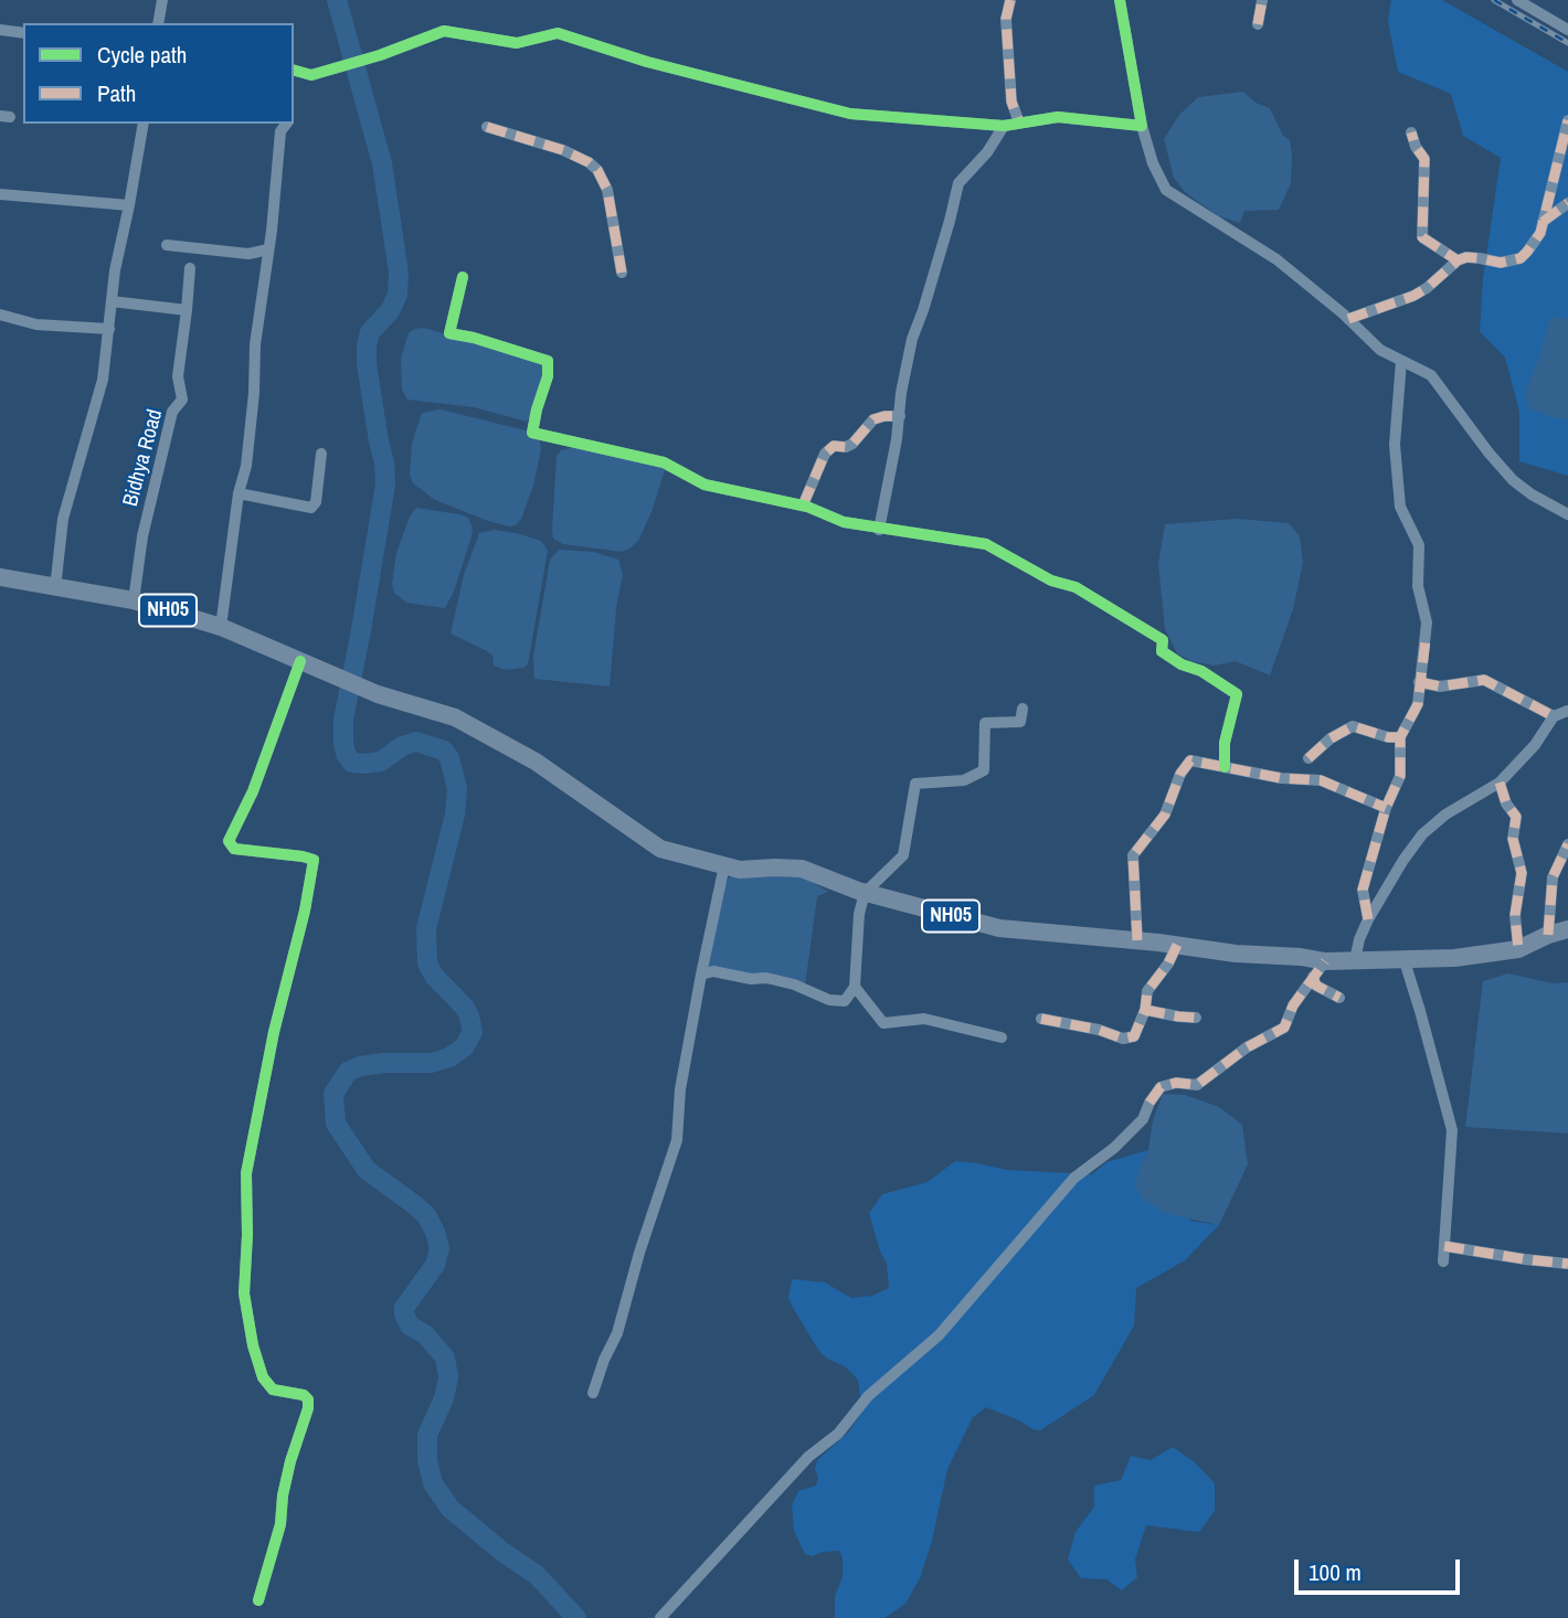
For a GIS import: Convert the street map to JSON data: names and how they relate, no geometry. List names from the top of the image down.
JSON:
{
  "streets": {
    "main road": ["NH05"],
    "street": ["Bidhya Road"]
  },
  "crossings": [
    ["Bidhya Road", "NH05"]
  ],
  "legend": ["Cycle path", "Path"],
  "scale_bar": "100 m"
}
